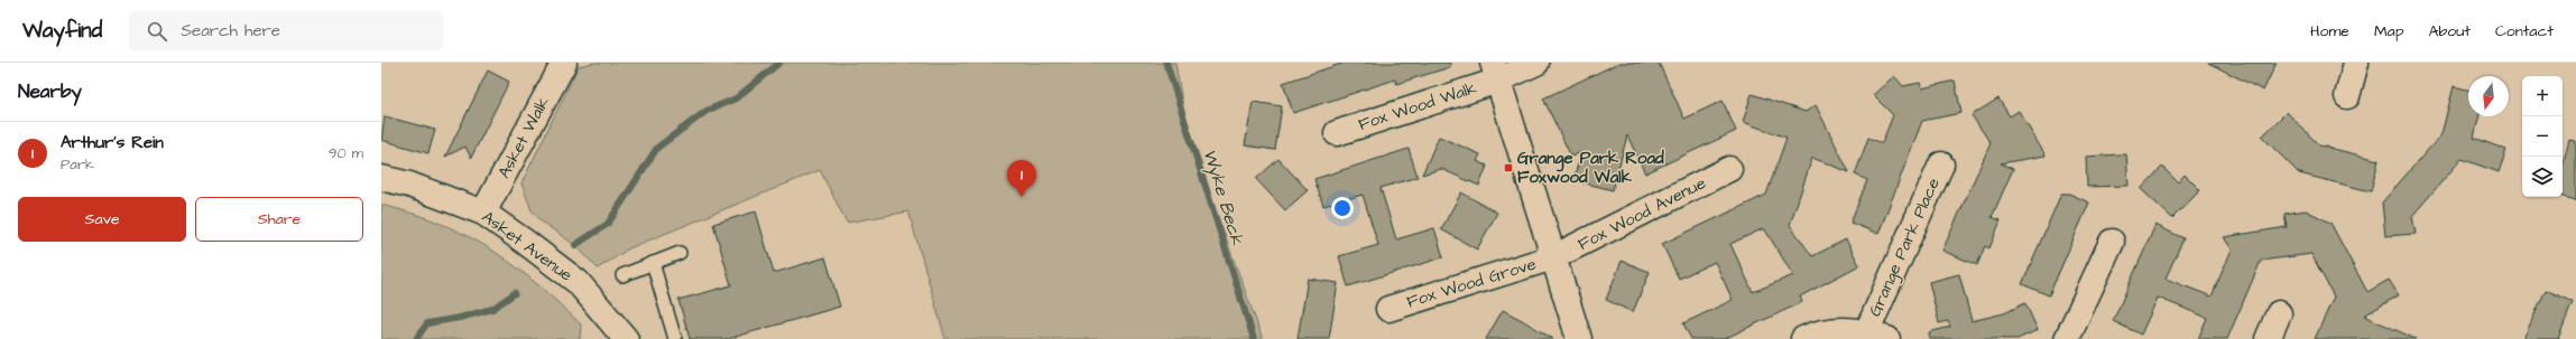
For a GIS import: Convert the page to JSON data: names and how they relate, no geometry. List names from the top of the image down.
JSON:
{
  "streets": {
    "street": [
      "Fox Wood Walk",
      "Asket Walk",
      "Fox Wood Avenue",
      "Asket Avenue",
      "Grange Park Place",
      "Fox Wood Grove"
    ]
  },
  "crossings": [
    ["Asket Walk", "Asket Avenue"],
    ["Fox Wood Avenue", "Fox Wood Grove"]
  ],
  "water": ["Wyke Beck"],
  "places": {
    "transit": ["Grange Park Road Foxwood Walk"]
  },
  "north": "bottom",
  "page": {
    "header": "Wayfind",
    "search": "Search here",
    "nav": [
      "Home",
      "Map",
      "About",
      "Contact"
    ],
    "heading": "Nearby",
    "map_buttons": ["+", "−"],
    "list": [
      {
        "mark": "1",
        "name": "Arthur's Rein",
        "note": "Park",
        "value": "90 m"
      }
    ],
    "pins": "1",
    "buttons": ["Save", "Share"]
  }
}
